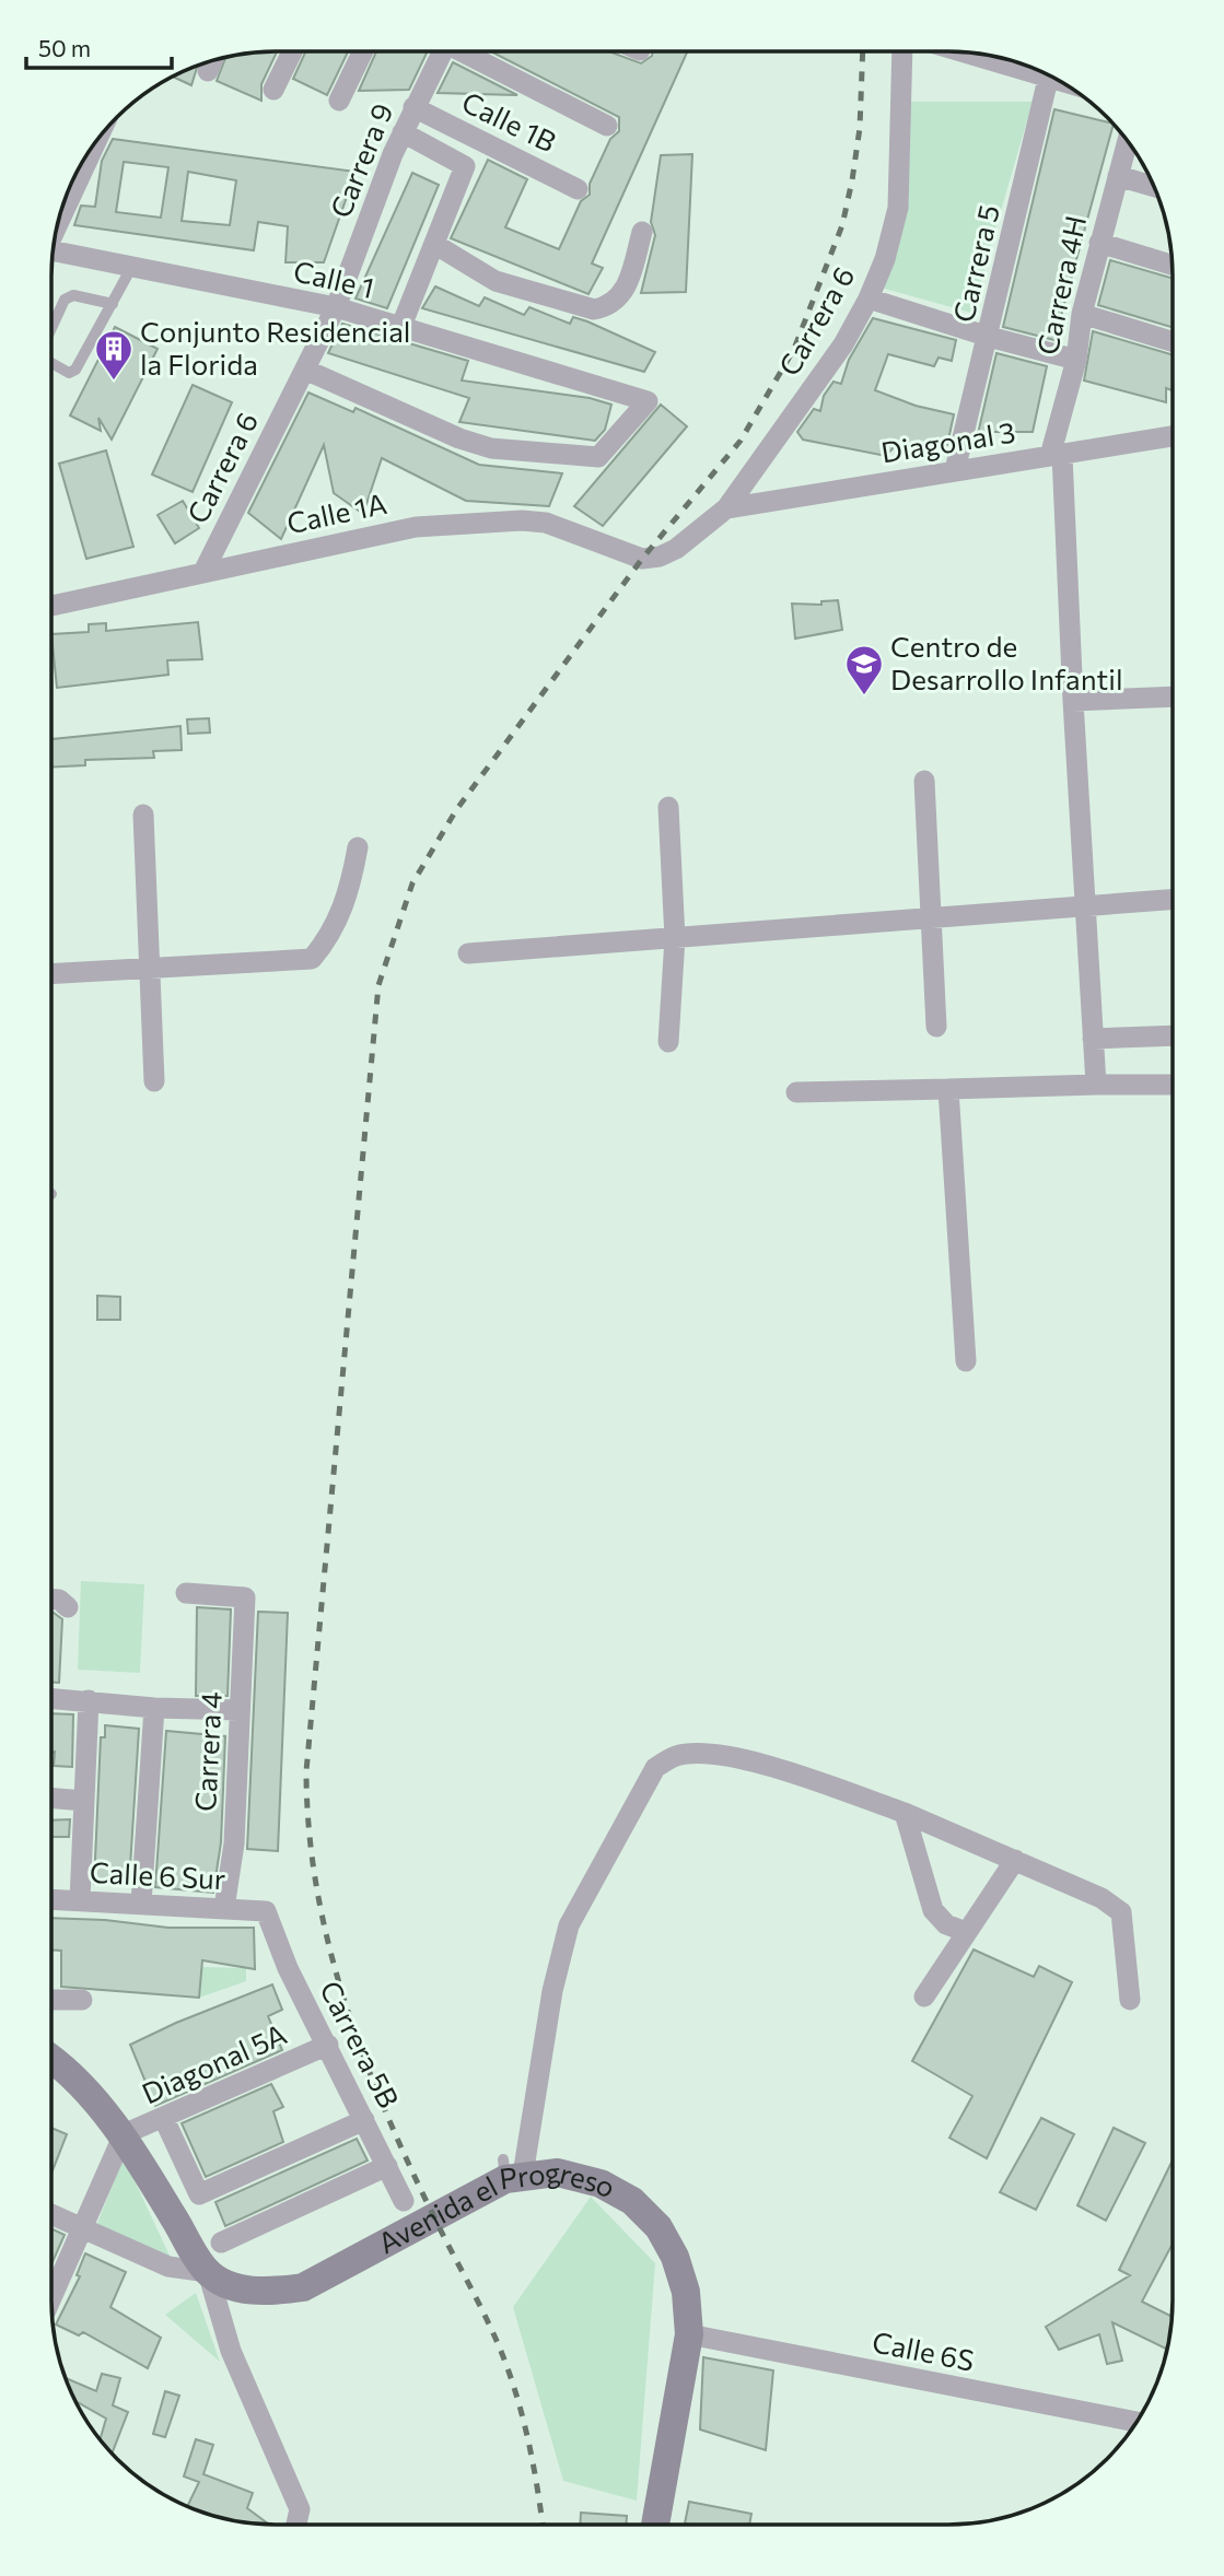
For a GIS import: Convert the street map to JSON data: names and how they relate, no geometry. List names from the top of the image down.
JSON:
{
  "streets": {
    "main road": ["Avenida el Progreso"],
    "street": [
      "Calle 1B",
      "Carrera 9",
      "Carrera 5",
      "Calle 1",
      "Carrera 4H",
      "Carrera 6",
      "Diagonal 3",
      "Calle 1A",
      "Carrera 4",
      "Calle 6 Sur",
      "Carrera 5B",
      "Diagonal 5A",
      "Calle 6S"
    ]
  },
  "crossings": [
    ["Calle 1B", "Carrera 9"],
    ["Carrera 9", "Calle 1"],
    ["Carrera 9", "Carrera 6"],
    ["Carrera 5", "Diagonal 3"],
    ["Calle 1", "Carrera 6"],
    ["Carrera 4H", "Diagonal 3"],
    ["Carrera 6", "Diagonal 3"],
    ["Carrera 6", "Calle 1A"],
    ["Carrera 4", "Calle 6 Sur"],
    ["Calle 6 Sur", "Carrera 5B"],
    ["Carrera 5B", "Diagonal 5A"],
    ["Avenida el Progreso", "Calle 6S"]
  ],
  "places": {
    "building": ["Conjunto Residencial la Florida"],
    "school or university": ["Centro de Desarrollo Infantil"]
  },
  "scale_bar": "50 m"
}
